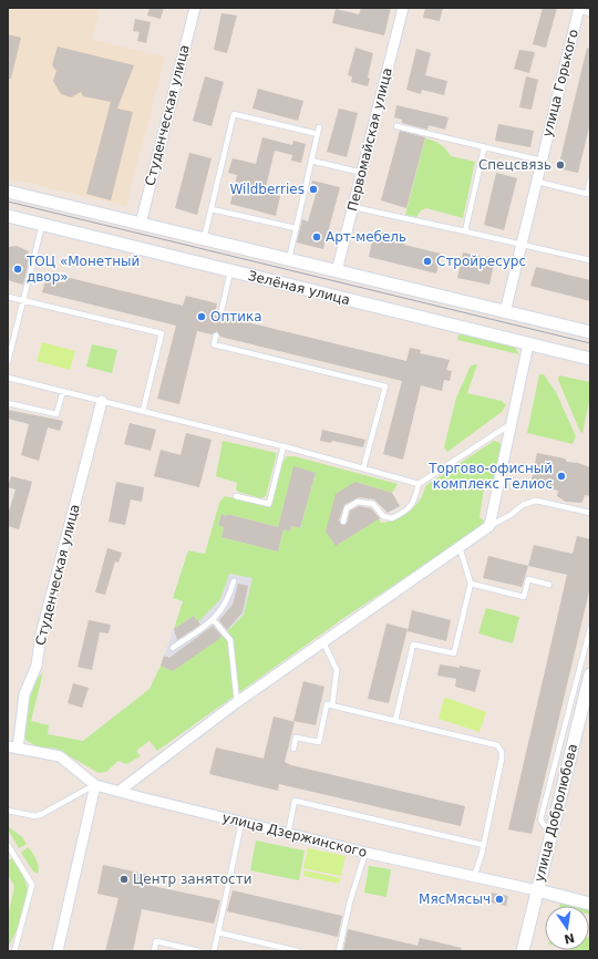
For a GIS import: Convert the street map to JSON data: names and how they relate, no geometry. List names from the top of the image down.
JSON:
{
  "streets": {
    "street": [
      "улица Горького",
      "Студенческая улица",
      "Первомайская улица",
      "Зелёная улица",
      "улица Добролюбова",
      "улица Дзержинского"
    ]
  },
  "crossings": [
    ["улица Горького", "Зелёная улица"],
    ["Студенческая улица", "Зелёная улица"],
    ["Студенческая улица", "улица Дзержинского"],
    ["Первомайская улица", "Зелёная улица"],
    ["улица Добролюбова", "улица Дзержинского"]
  ],
  "places": [
    "Спецсвязь",
    "Wildberries",
    "Арт-мебель",
    "Стройресурс",
    "ТОЦ «Монетный двор»",
    "Оптика",
    "Торгово-офисный комплекс Гелиос",
    "Центр занятости",
    "МясМясыч"
  ],
  "north": "bottom"
}
